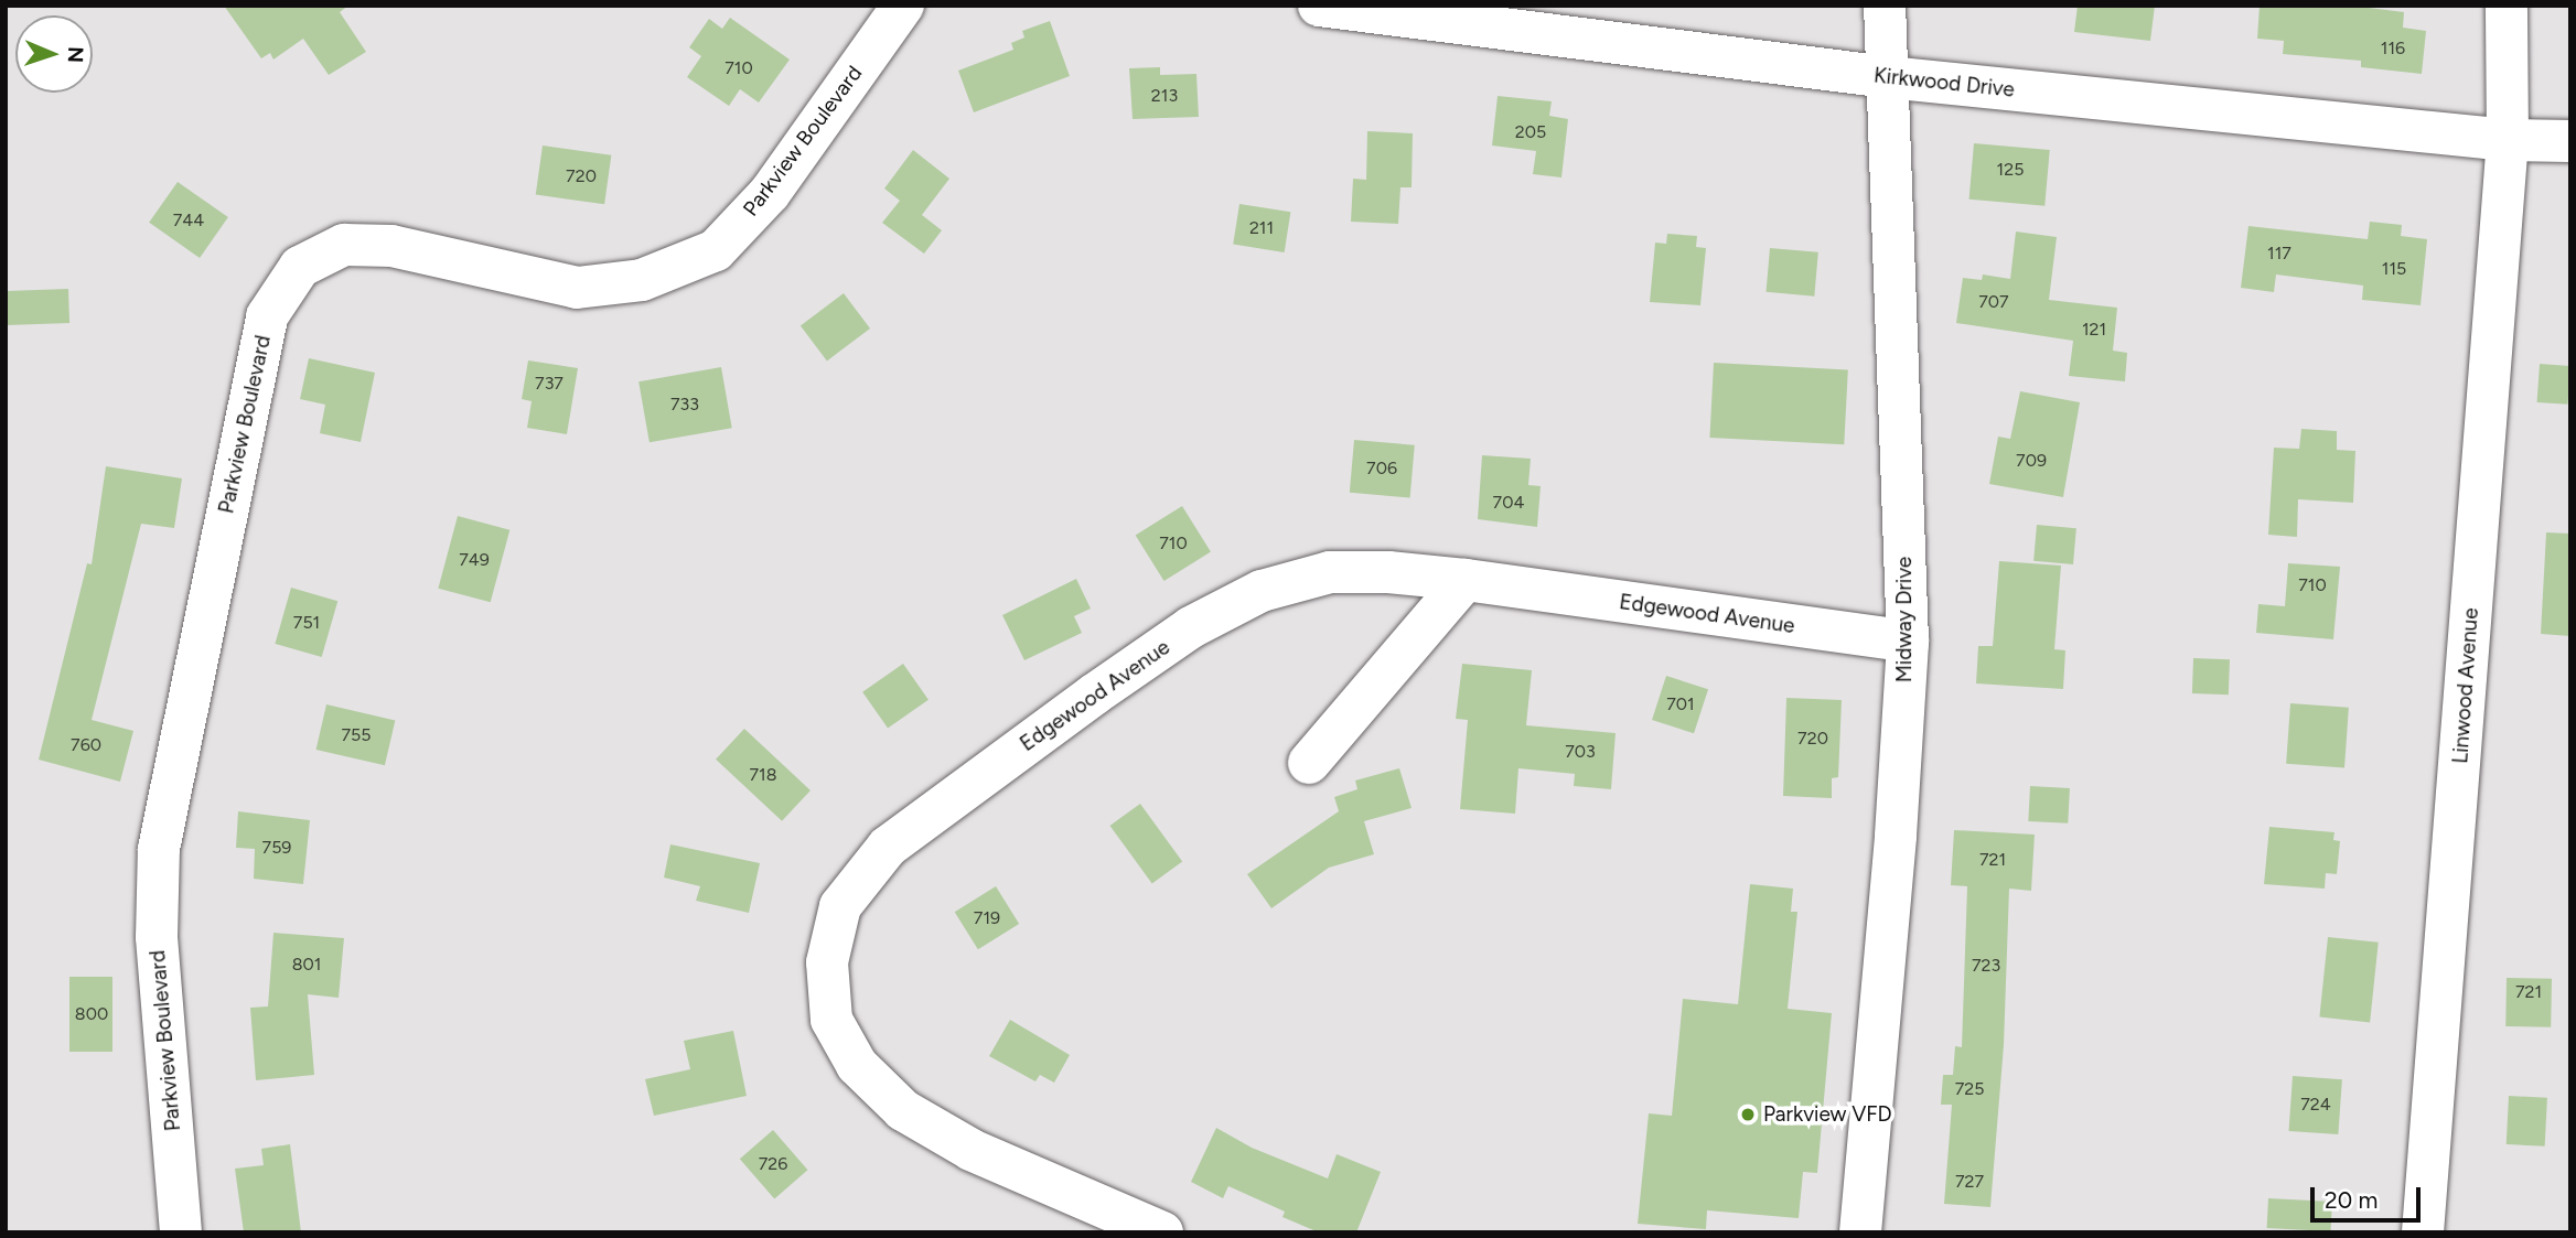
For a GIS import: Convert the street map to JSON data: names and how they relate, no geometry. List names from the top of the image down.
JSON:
{
  "streets": {
    "street": [
      "Kirkwood Drive",
      "Parkview Boulevard",
      "Edgewood Avenue",
      "Midway Drive",
      "Linwood Avenue"
    ]
  },
  "crossings": [
    ["Kirkwood Drive", "Midway Drive"],
    ["Kirkwood Drive", "Linwood Avenue"],
    ["Edgewood Avenue", "Midway Drive"]
  ],
  "places": ["Parkview VFD"],
  "house_numbers": [
    "116",
    "710",
    "213",
    "205",
    "125",
    "720",
    "744",
    "211",
    "117",
    "115",
    "707",
    "121",
    "737",
    "733",
    "709",
    "706",
    "704",
    "710",
    "749",
    "710",
    "751",
    "701",
    "755",
    "720",
    "760",
    "703",
    "718",
    "759",
    "721",
    "719",
    "801",
    "723",
    "721",
    "800",
    "725",
    "724",
    "726",
    "727"
  ],
  "scale_bar": "20 m",
  "north": "right"
}
